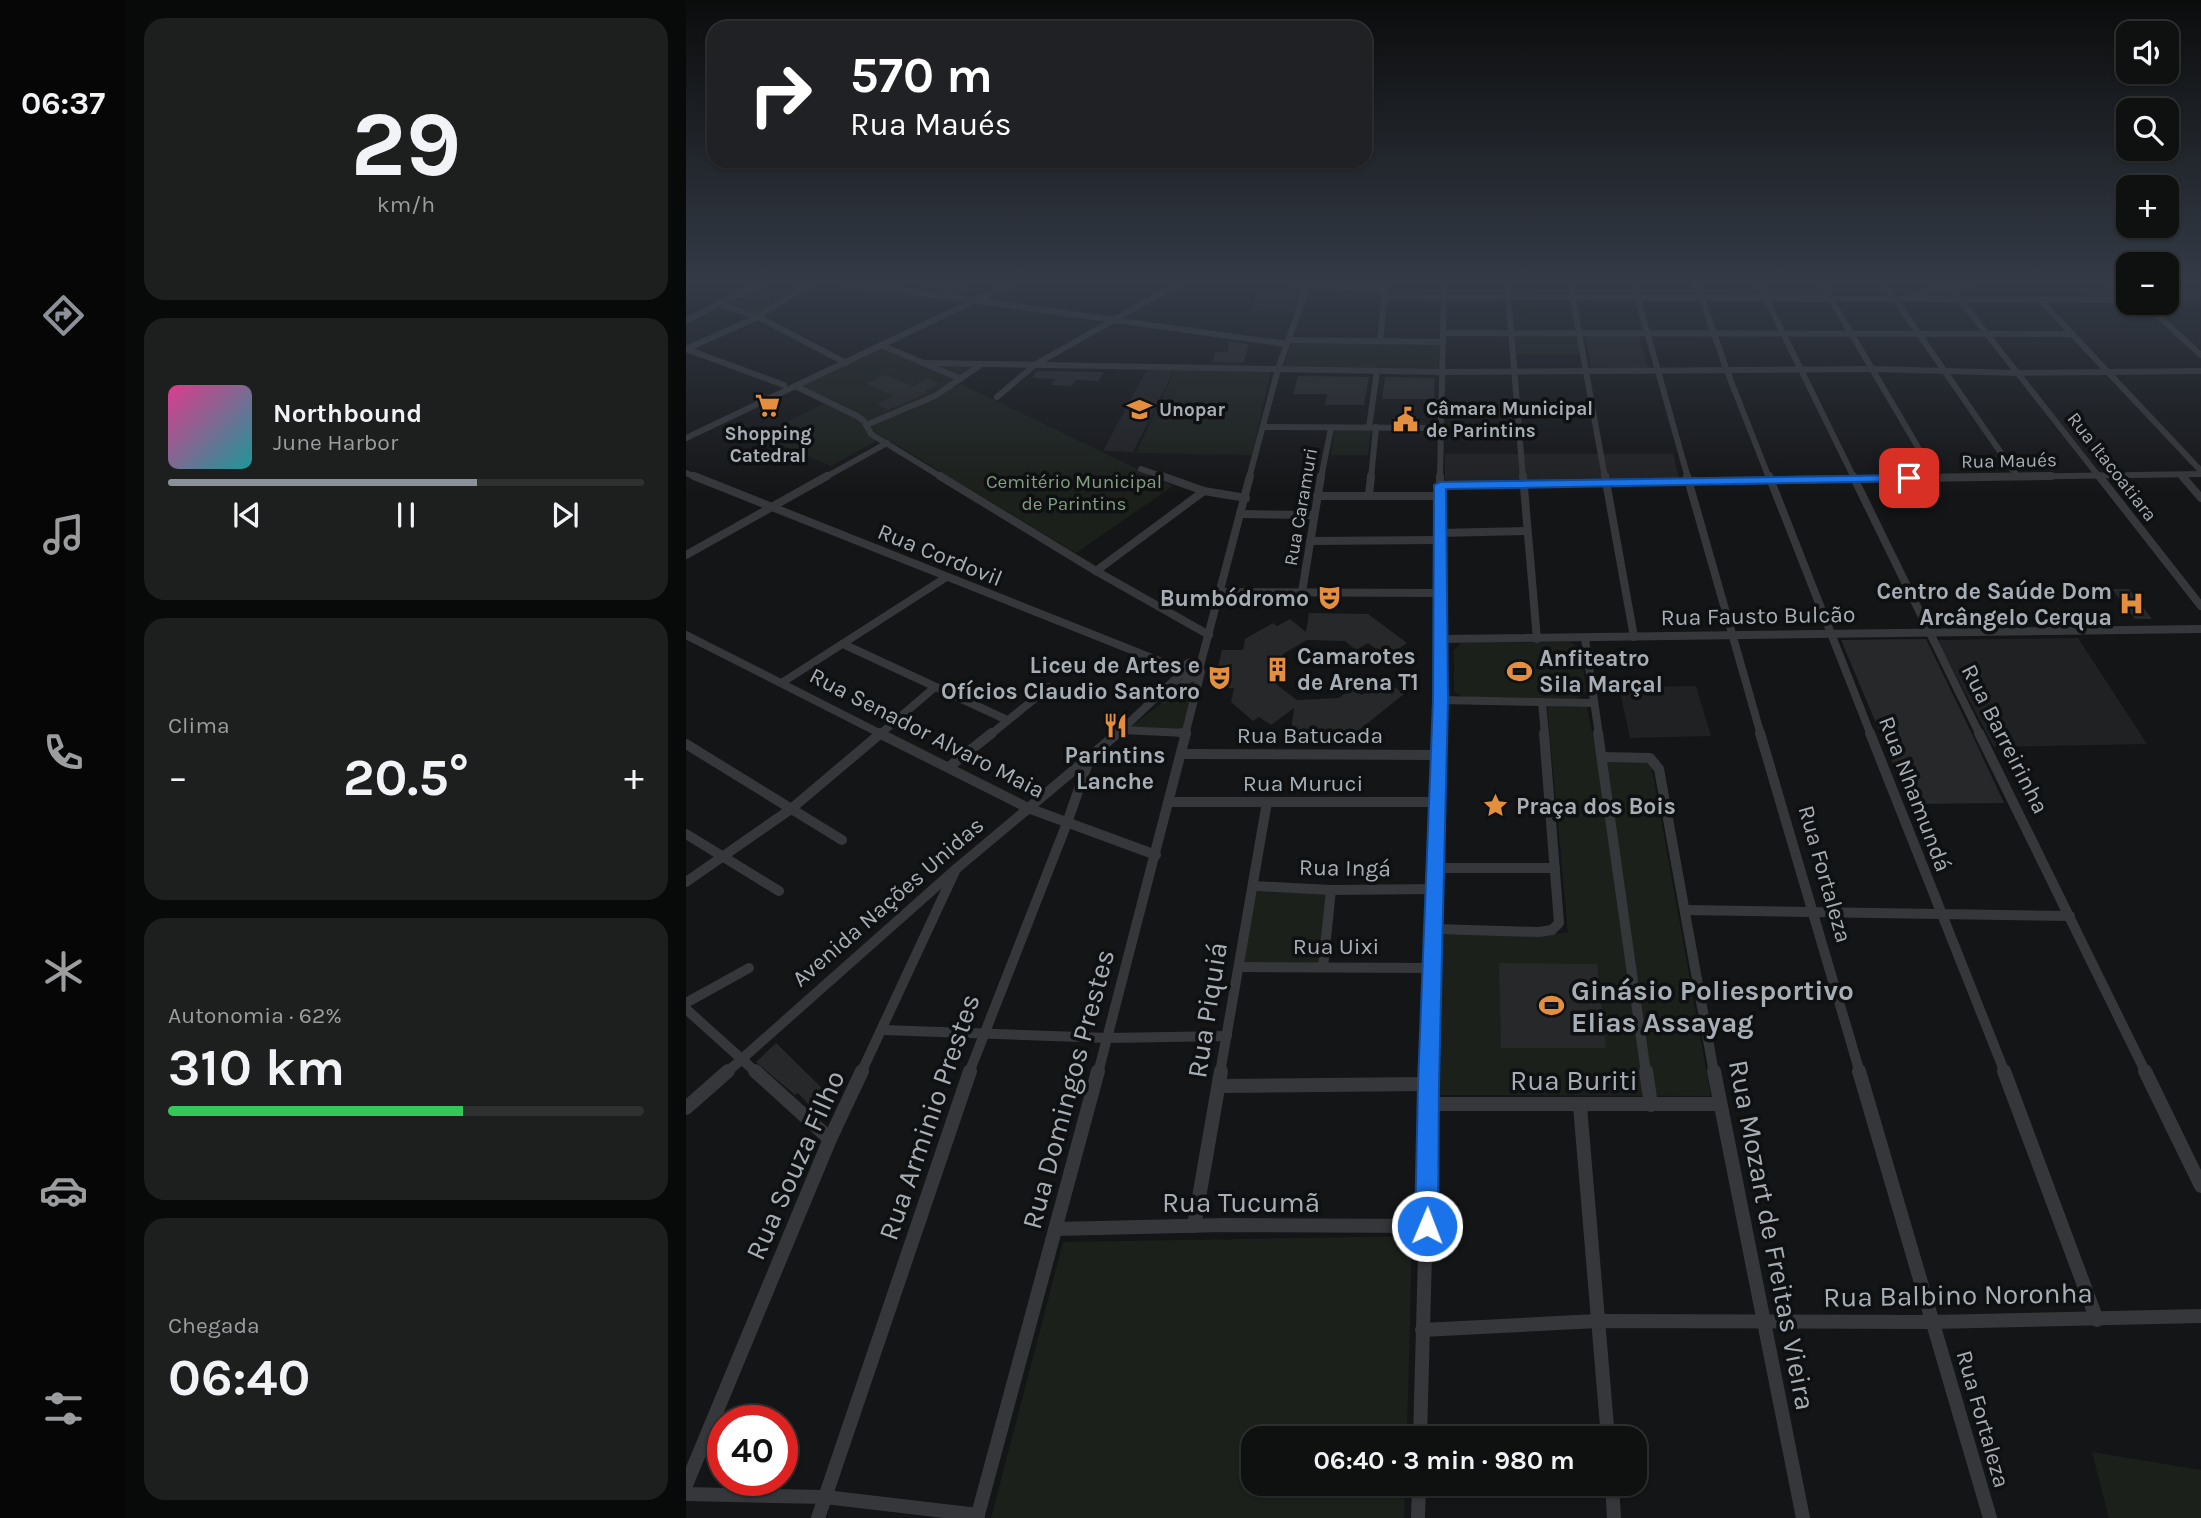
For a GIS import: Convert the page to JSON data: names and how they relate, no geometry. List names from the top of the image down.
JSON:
{
  "streets": {
    "street": [
      "Rua Maués",
      "Rua Itacoatiara",
      "Rua Caramuri",
      "Rua Cordovil",
      "Rua Fausto Bulcão",
      "Rua Senador Alvaro Maia",
      "Rua Batucada",
      "Rua Barreirinha",
      "Rua Muruci",
      "Rua Nhamundá",
      "Rua Ingá",
      "Rua Fortaleza",
      "Avenida Nações Unidas",
      "Rua Uixi",
      "Rua Piquiá",
      "Rua Buriti",
      "Rua Domingos Prestes",
      "Rua Arminio Prestes",
      "Rua Souza Filho",
      "Rua Tucumã",
      "Rua Mozart de Freitas Vieira",
      "Rua Balbino Noronha"
    ]
  },
  "crossings": [
    ["Rua Maués", "Rua Itacoatiara"],
    ["Rua Maués", "Rua Caramuri"],
    ["Rua Maués", "Rua Barreirinha"],
    ["Rua Maués", "Rua Nhamundá"],
    ["Rua Maués", "Rua Fortaleza"],
    ["Rua Cordovil", "Avenida Nações Unidas"],
    ["Rua Cordovil", "Rua Domingos Prestes"],
    ["Rua Fausto Bulcão", "Rua Barreirinha"],
    ["Rua Fausto Bulcão", "Rua Nhamundá"],
    ["Rua Fausto Bulcão", "Rua Fortaleza"],
    ["Rua Senador Alvaro Maia", "Avenida Nações Unidas"],
    ["Rua Senador Alvaro Maia", "Rua Domingos Prestes"],
    ["Rua Senador Alvaro Maia", "Rua Arminio Prestes"],
    ["Rua Batucada", "Rua Domingos Prestes"],
    ["Rua Muruci", "Rua Piquiá"],
    ["Rua Muruci", "Rua Domingos Prestes"],
    ["Rua Nhamundá", "Rua Balbino Noronha"],
    ["Rua Ingá", "Rua Piquiá"],
    ["Rua Fortaleza", "Rua Balbino Noronha"],
    ["Avenida Nações Unidas", "Rua Domingos Prestes"],
    ["Avenida Nações Unidas", "Rua Arminio Prestes"],
    ["Avenida Nações Unidas", "Rua Souza Filho"],
    ["Rua Uixi", "Rua Piquiá"],
    ["Rua Piquiá", "Rua Tucumã"],
    ["Rua Buriti", "Rua Mozart de Freitas Vieira"],
    ["Rua Domingos Prestes", "Rua Tucumã"],
    ["Rua Mozart de Freitas Vieira", "Rua Balbino Noronha"]
  ],
  "parks": ["Cemitério Municipal de Parintins"],
  "places": {
    "supermarket": ["Shopping Catedral"],
    "school or university": ["Unopar"],
    "public building": ["Câmara Municipal de Parintins"],
    "theatre": ["Bumbódromo", "Liceu de Artes e Ofícios Claudio Santoro"],
    "hospital": ["Centro de Saúde Dom Arcângelo Cerqua"],
    "building": ["Camarotes de Arena T1"],
    "sports": ["Anfiteatro Sila Marçal", "Ginásio Poliesportivo Elias Assayag"],
    "restaurant": ["Parintins Lanche"],
    "place": ["Praça dos Bois"]
  },
  "page": {
    "tabs": "06:37",
    "tile": [
      ["29", "km/h"],
      "Clima",
      ["Autonomia · 62%", "310 km"],
      ["Chegada", "06:40"]
    ],
    "map_buttons": ["+", "−"],
    "turn": ["570 m", "Rua Maués"],
    "song": ["Northbound", "June Harbor"],
    "heat": ["−", "20.5°", "+"],
    "limit": "40",
    "trip": "06:40 · 3 min · 980 m"
  }
}
